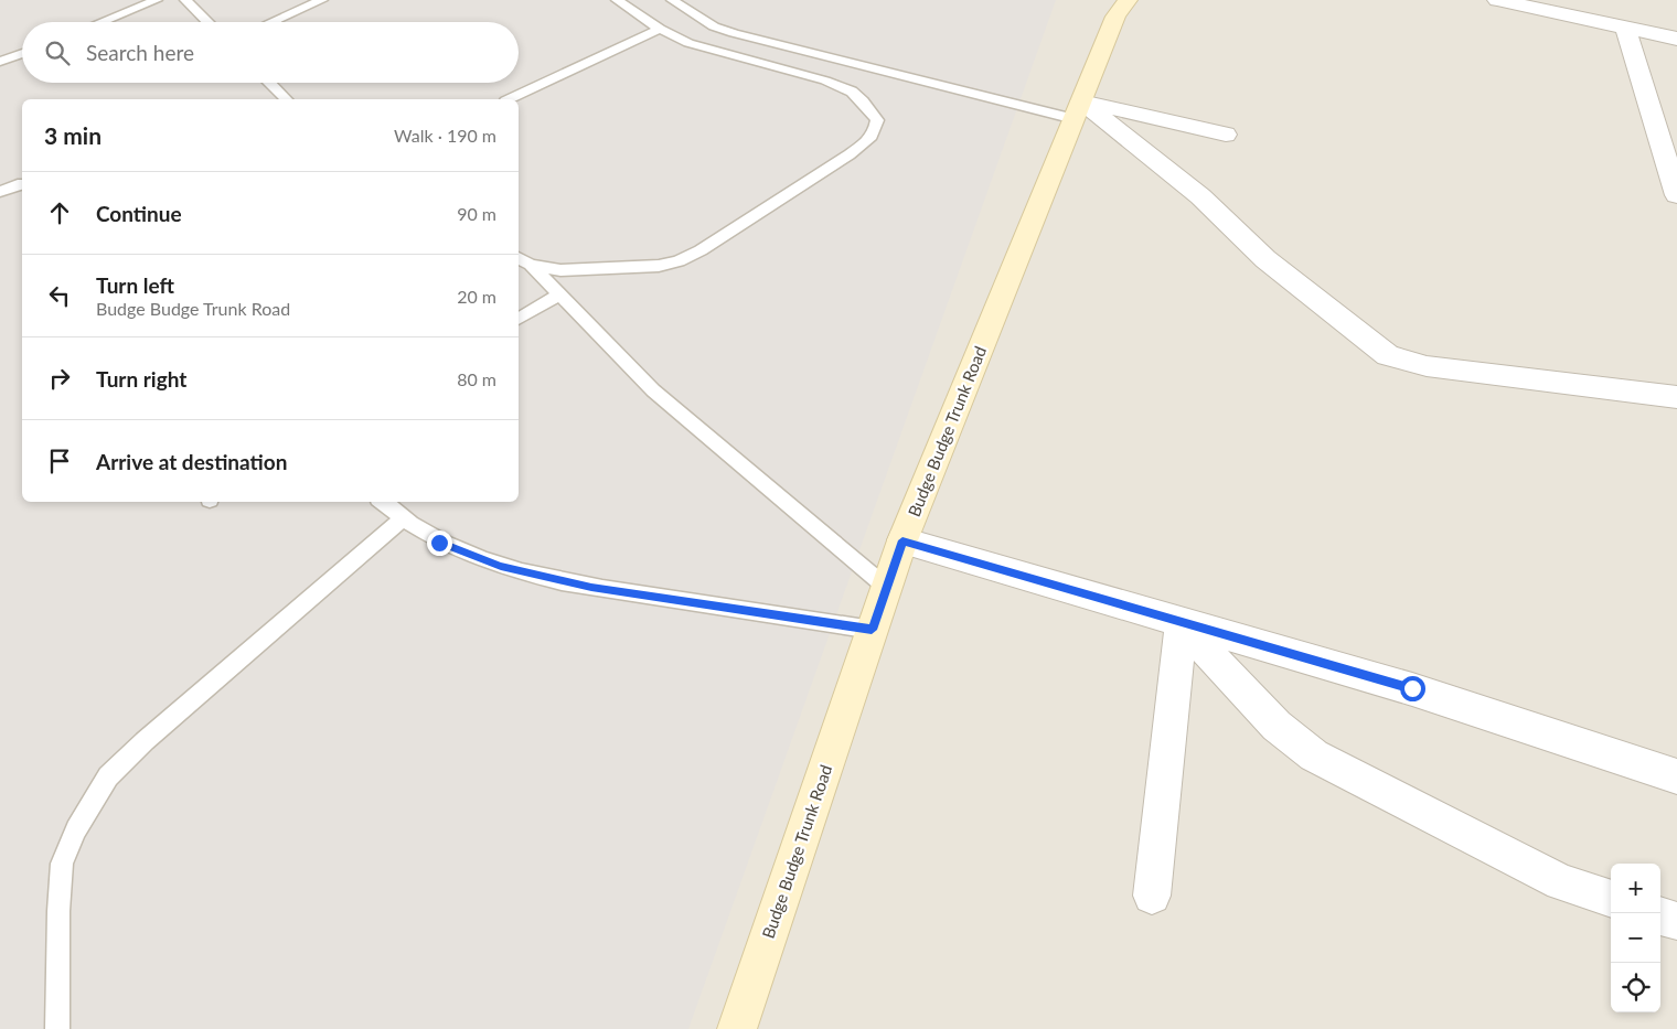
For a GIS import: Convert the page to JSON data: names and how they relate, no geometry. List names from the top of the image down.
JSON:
{
  "streets": {
    "main road": ["Budge Budge Trunk Road"]
  },
  "page": {
    "search": "Search here",
    "heading": ["3 min", "Walk · 190 m"],
    "list": [
      ["Continue", "90 m"],
      ["Turn left", "Budge Budge Trunk Road", "20 m"],
      ["Turn right", "80 m"],
      "Arrive at destination"
    ],
    "map_buttons": ["+", "−"]
  }
}
